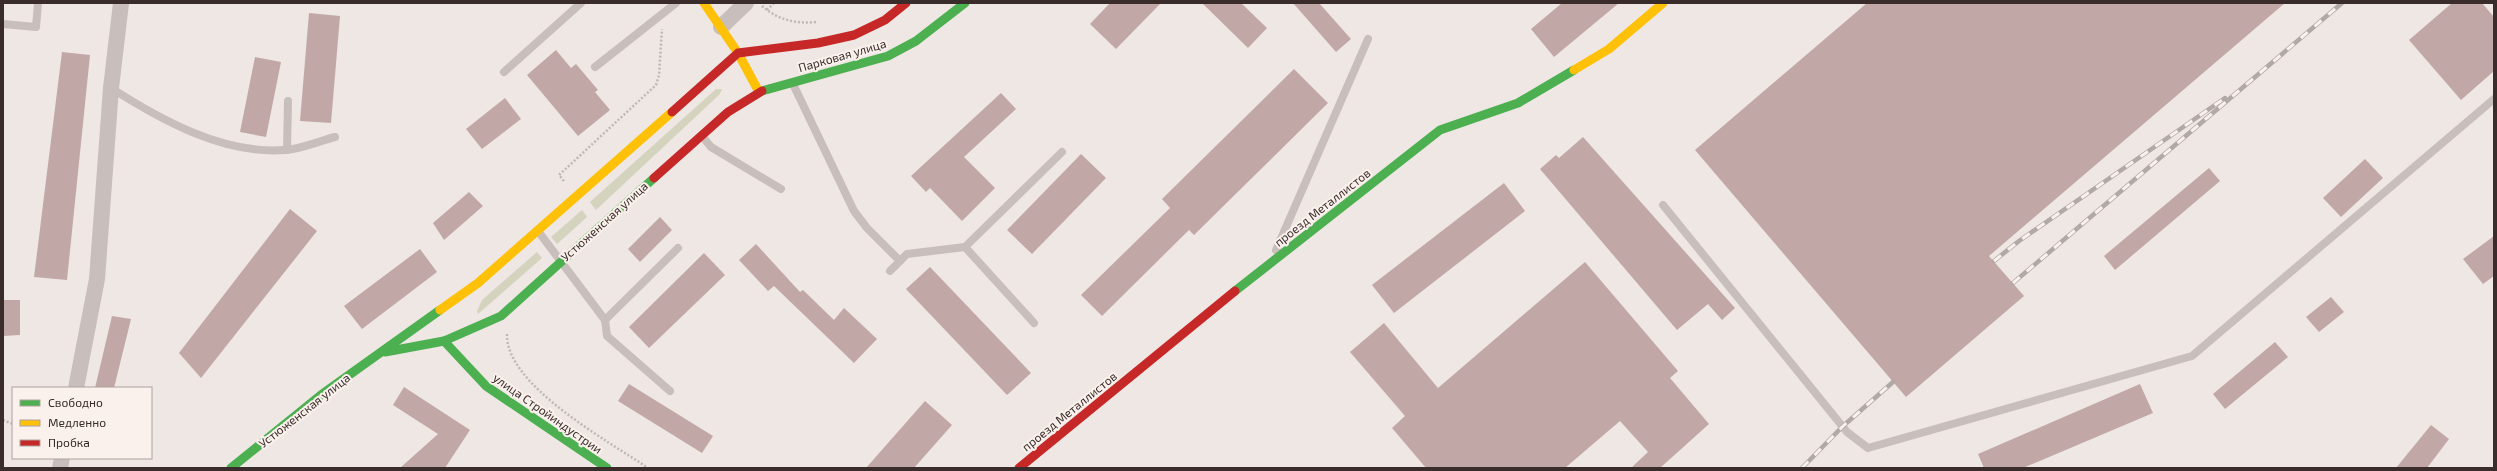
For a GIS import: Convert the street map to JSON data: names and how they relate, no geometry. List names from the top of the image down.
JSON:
{
  "streets": {
    "main road": [
      "Парковая улица",
      "проезд Металлистов",
      "Устюженская улица",
      "улица Стройиндустрии"
    ]
  },
  "crossings": [
    ["Парковая улица", "Устюженская улица"],
    ["Устюженская улица", "улица Стройиндустрии"]
  ],
  "legend": ["Свободно", "Медленно", "Пробка"]
}
